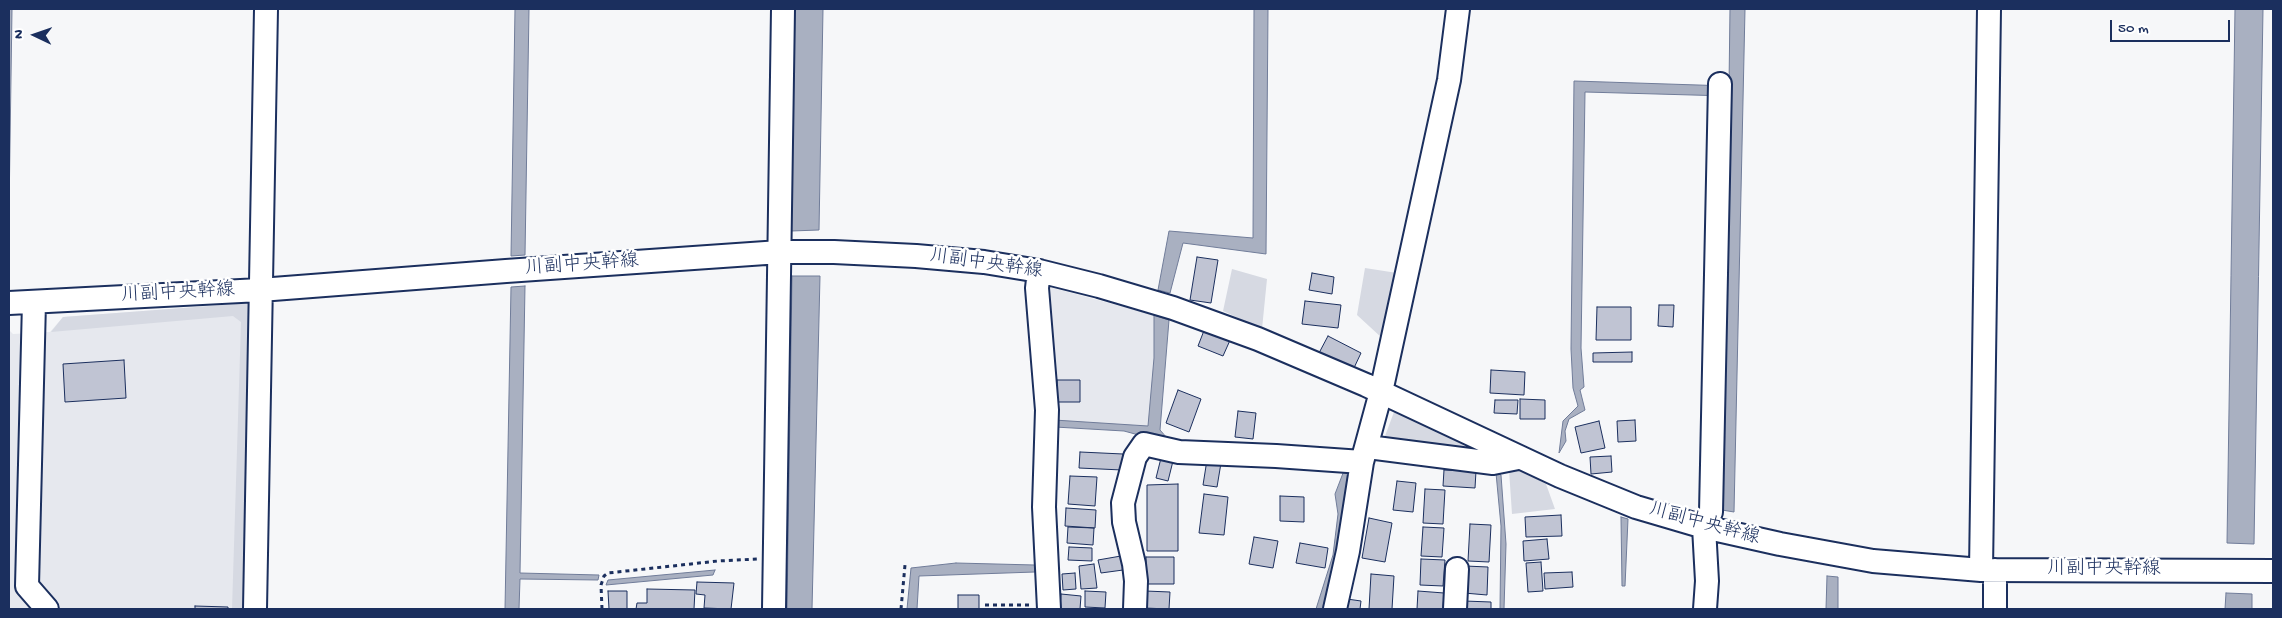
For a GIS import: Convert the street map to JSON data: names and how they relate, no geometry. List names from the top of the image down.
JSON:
{
  "streets": {
    "street": ["川副中央幹線"]
  },
  "scale_bar": "50 m",
  "north": "left"
}
